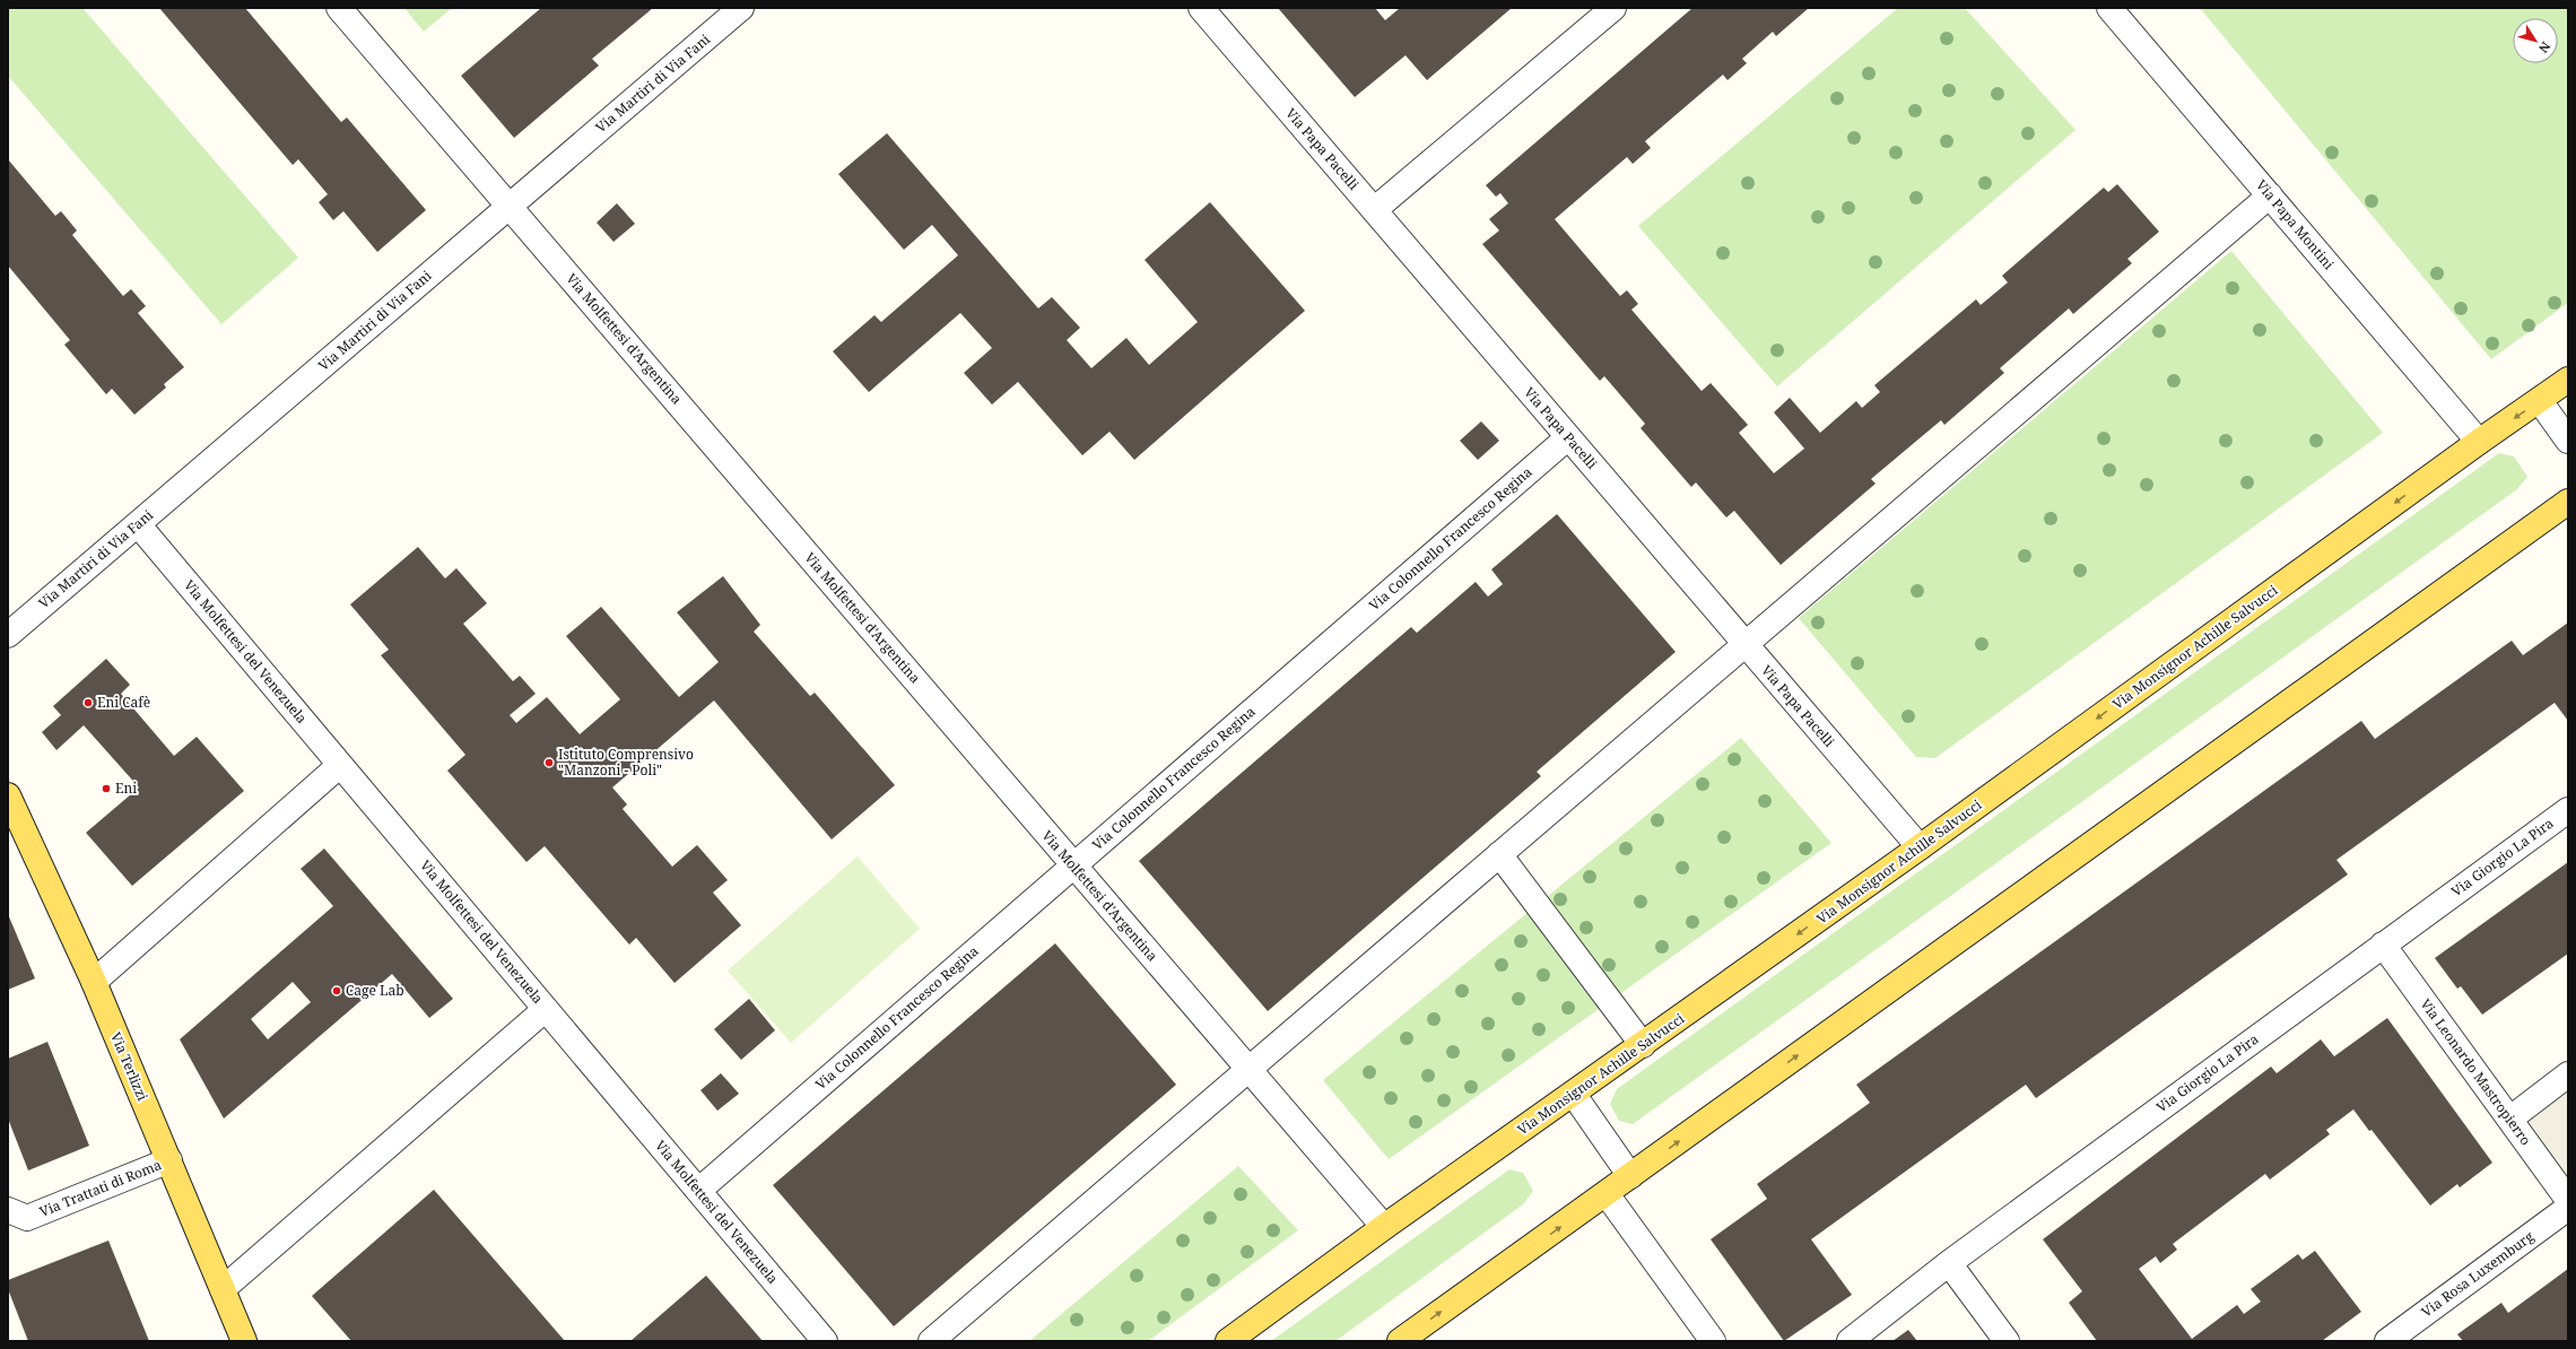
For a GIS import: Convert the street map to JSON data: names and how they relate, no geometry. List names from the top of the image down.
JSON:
{
  "streets": {
    "main road": ["Via Monsignor Achille Salvucci", "Via Terlizzi"],
    "street": [
      "Via Martiri di Via Fani",
      "Via Papa Pacelli",
      "Via Papa Montini",
      "Via Molfettesi d'Argentina",
      "Via Colonnello Francesco Regina",
      "Via Molfettesi del Venezuela",
      "Via Giorgio La Pira",
      "Via Leonardo Mastropierro",
      "Via Trattati di Roma",
      "Via Rosa Luxemburg"
    ]
  },
  "crossings": [
    ["Via Martiri di Via Fani", "Via Molfettesi d'Argentina"],
    ["Via Martiri di Via Fani", "Via Molfettesi del Venezuela"],
    ["Via Papa Pacelli", "Via Colonnello Francesco Regina"],
    ["Via Papa Pacelli", "Via Monsignor Achille Salvucci"],
    ["Via Papa Montini", "Via Monsignor Achille Salvucci"],
    ["Via Molfettesi d'Argentina", "Via Colonnello Francesco Regina"],
    ["Via Molfettesi d'Argentina", "Via Monsignor Achille Salvucci"],
    ["Via Colonnello Francesco Regina", "Via Molfettesi del Venezuela"],
    ["Via Giorgio La Pira", "Via Leonardo Mastropierro"],
    ["Via Terlizzi", "Via Trattati di Roma"]
  ],
  "places": [
    "Eni Cafè",
    "Istituto Comprensivo \"Manzoni - Poli\"",
    "Eni",
    "Cage Lab"
  ],
  "north": "bottom right"
}
